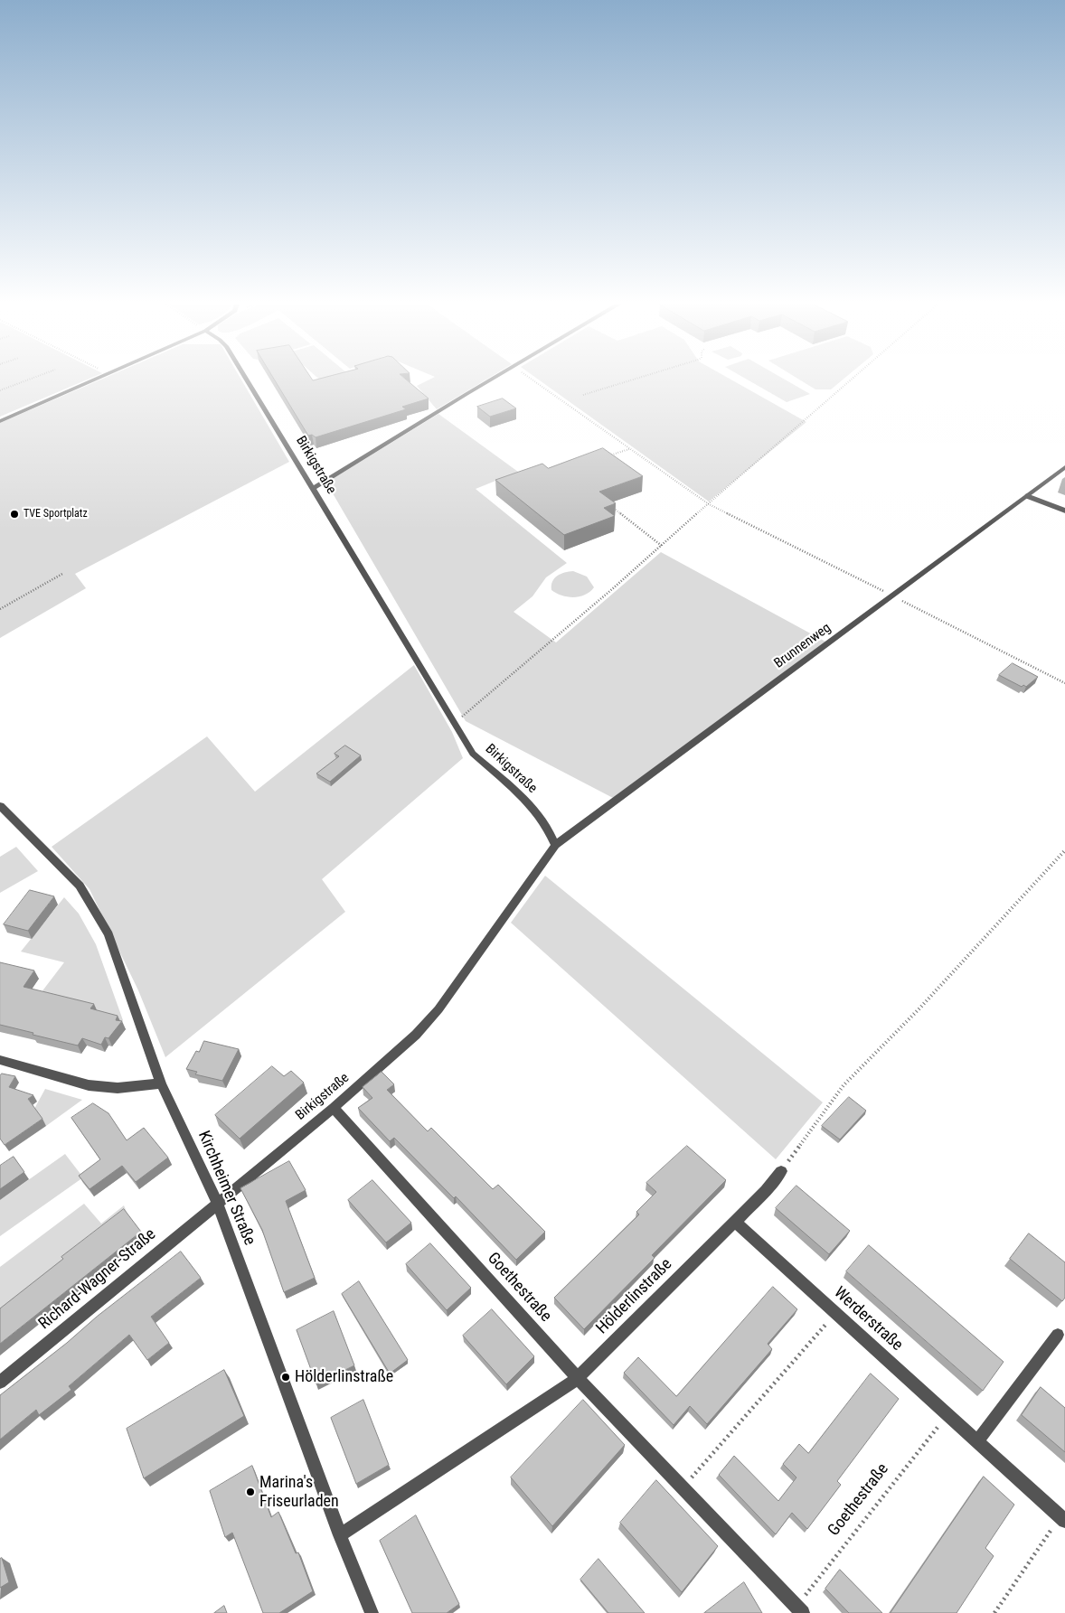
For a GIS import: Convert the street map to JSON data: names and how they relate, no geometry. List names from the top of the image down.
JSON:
{
  "streets": {
    "street": [
      "Birkigstraße",
      "Brunnenweg",
      "Kirchheimer Straße",
      "Richard-Wagner-Straße",
      "Goethestraße",
      "Hölderlinstraße",
      "Werderstraße"
    ]
  },
  "crossings": [
    ["Birkigstraße", "Brunnenweg"],
    ["Birkigstraße", "Kirchheimer Straße"],
    ["Birkigstraße", "Richard-Wagner-Straße"],
    ["Birkigstraße", "Goethestraße"],
    ["Kirchheimer Straße", "Richard-Wagner-Straße"],
    ["Kirchheimer Straße", "Hölderlinstraße"],
    ["Goethestraße", "Hölderlinstraße"],
    ["Goethestraße", "Werderstraße"],
    ["Hölderlinstraße", "Werderstraße"]
  ],
  "places": ["TVE Sportplatz", "Hölderlinstraße", "Marina's Friseurladen"]
}
